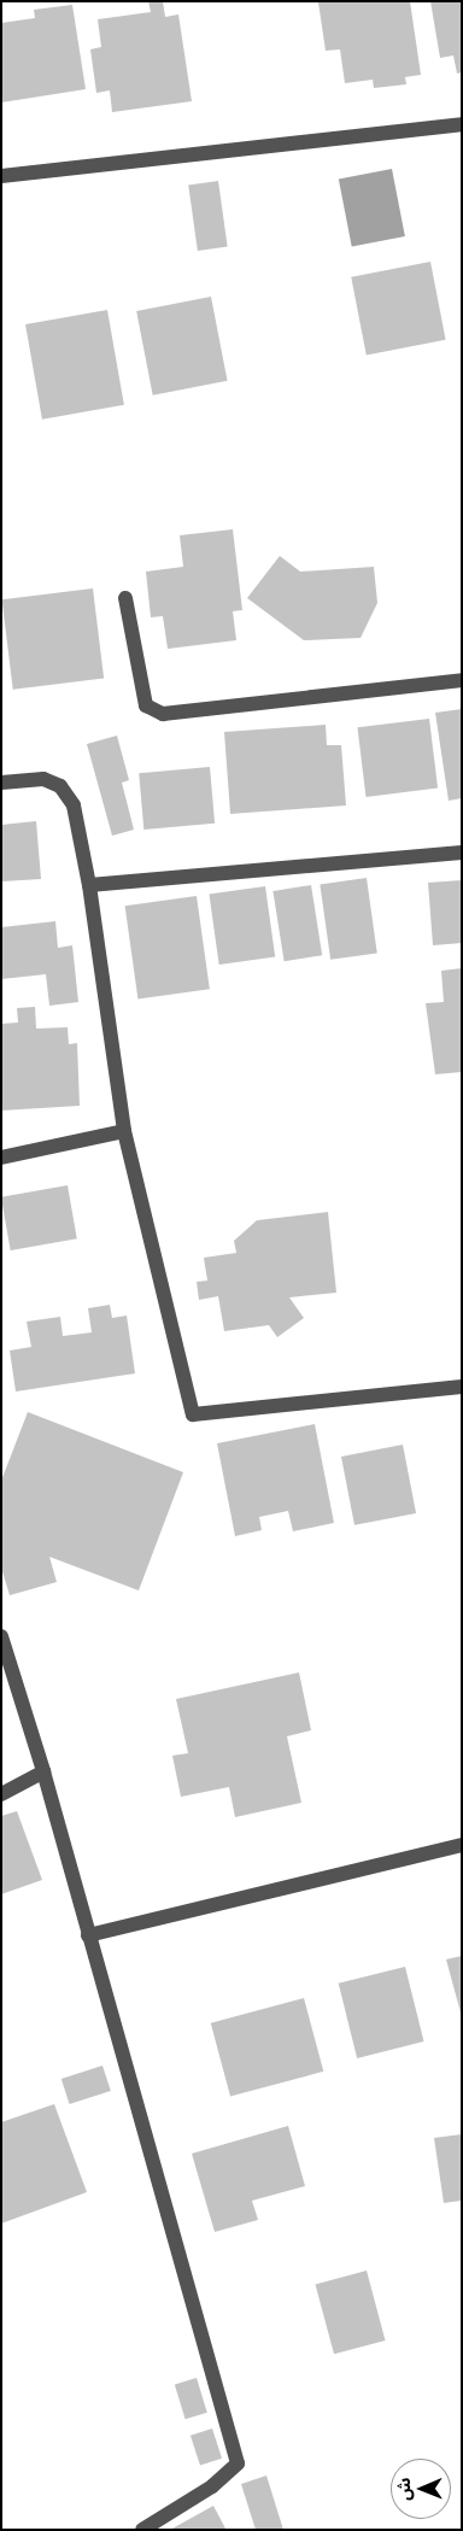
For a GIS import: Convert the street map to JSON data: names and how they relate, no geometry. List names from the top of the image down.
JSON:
{
  "north": "left"
}
